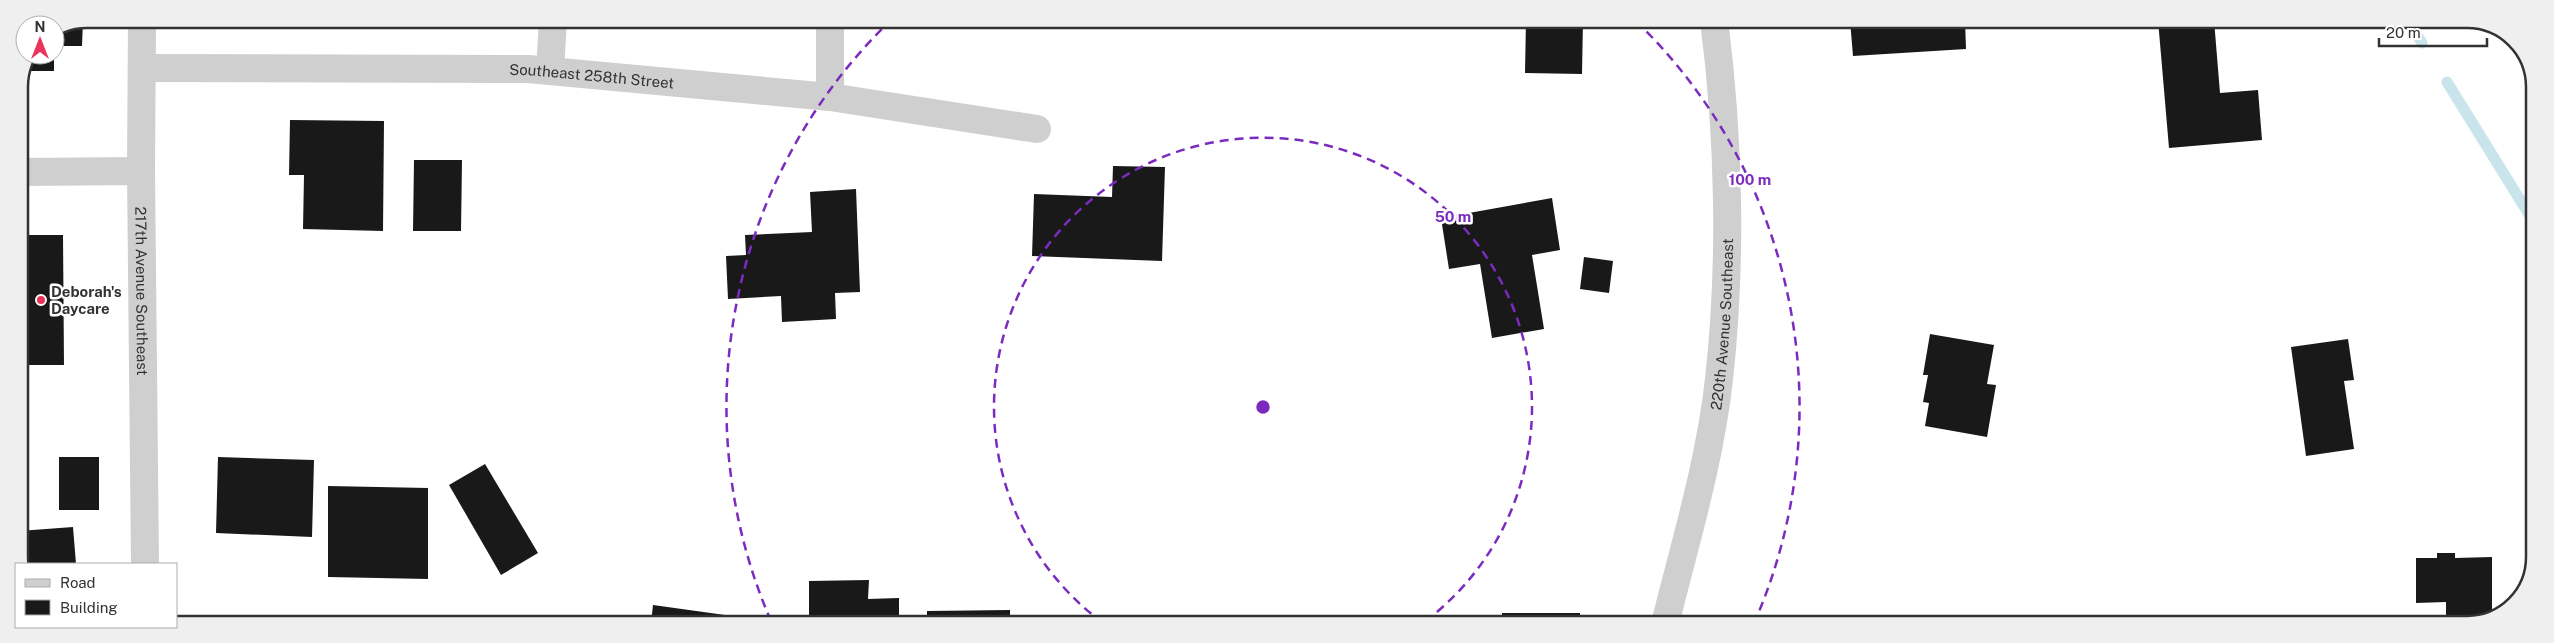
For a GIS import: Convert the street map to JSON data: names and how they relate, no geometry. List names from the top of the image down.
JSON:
{
  "streets": {
    "street": ["Southeast 258th Street", "217th Avenue Southeast", "220th Avenue Southeast"]
  },
  "crossings": [
    ["Southeast 258th Street", "217th Avenue Southeast"]
  ],
  "places": ["Deborah's Daycare"],
  "legend": ["Road", "Building"],
  "scale_bar": "20 m",
  "north": "top",
  "rings": ["100 m", "50 m"]
}
